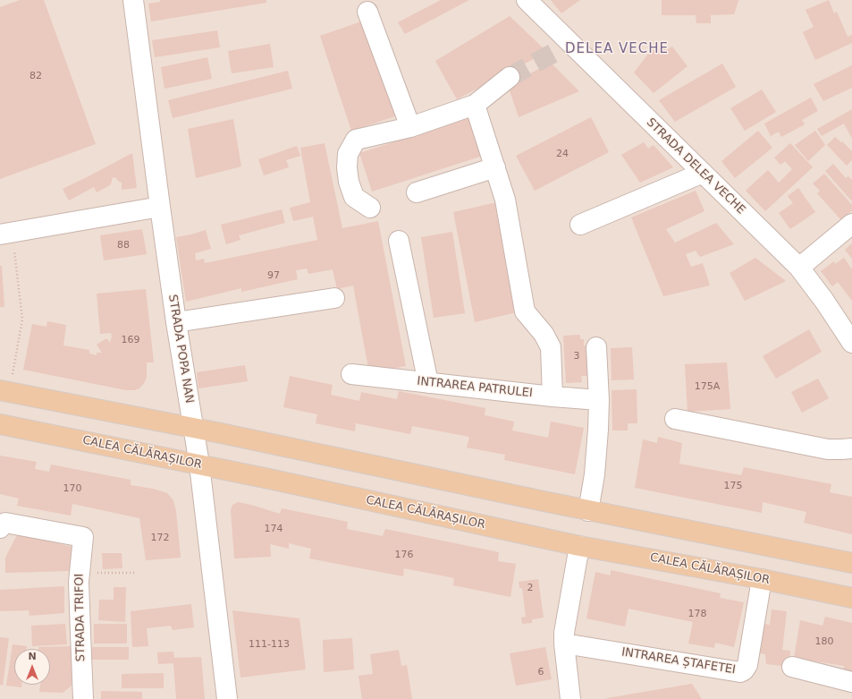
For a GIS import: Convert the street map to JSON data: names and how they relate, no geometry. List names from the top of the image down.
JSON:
{
  "streets": {
    "main road": ["CALEA CĂLĂRAȘILOR"],
    "street": [
      "STRADA DELEA VECHE",
      "STRADA POPA NAN",
      "INTRAREA PATRULEI",
      "STRADA TRIFOI",
      "INTRAREA ȘTAFETEI"
    ]
  },
  "crossings": [
    ["STRADA POPA NAN", "CALEA CĂLĂRAȘILOR"],
    ["CALEA CĂLĂRAȘILOR", "INTRAREA ȘTAFETEI"]
  ],
  "districts": ["DELEA VECHE"],
  "house_numbers": [
    "82",
    "24",
    "88",
    "97",
    "169",
    "3",
    "175A",
    "175",
    "170",
    "174",
    "172",
    "176",
    "2",
    "178",
    "180",
    "111-113",
    "6"
  ],
  "north": "top"
}
